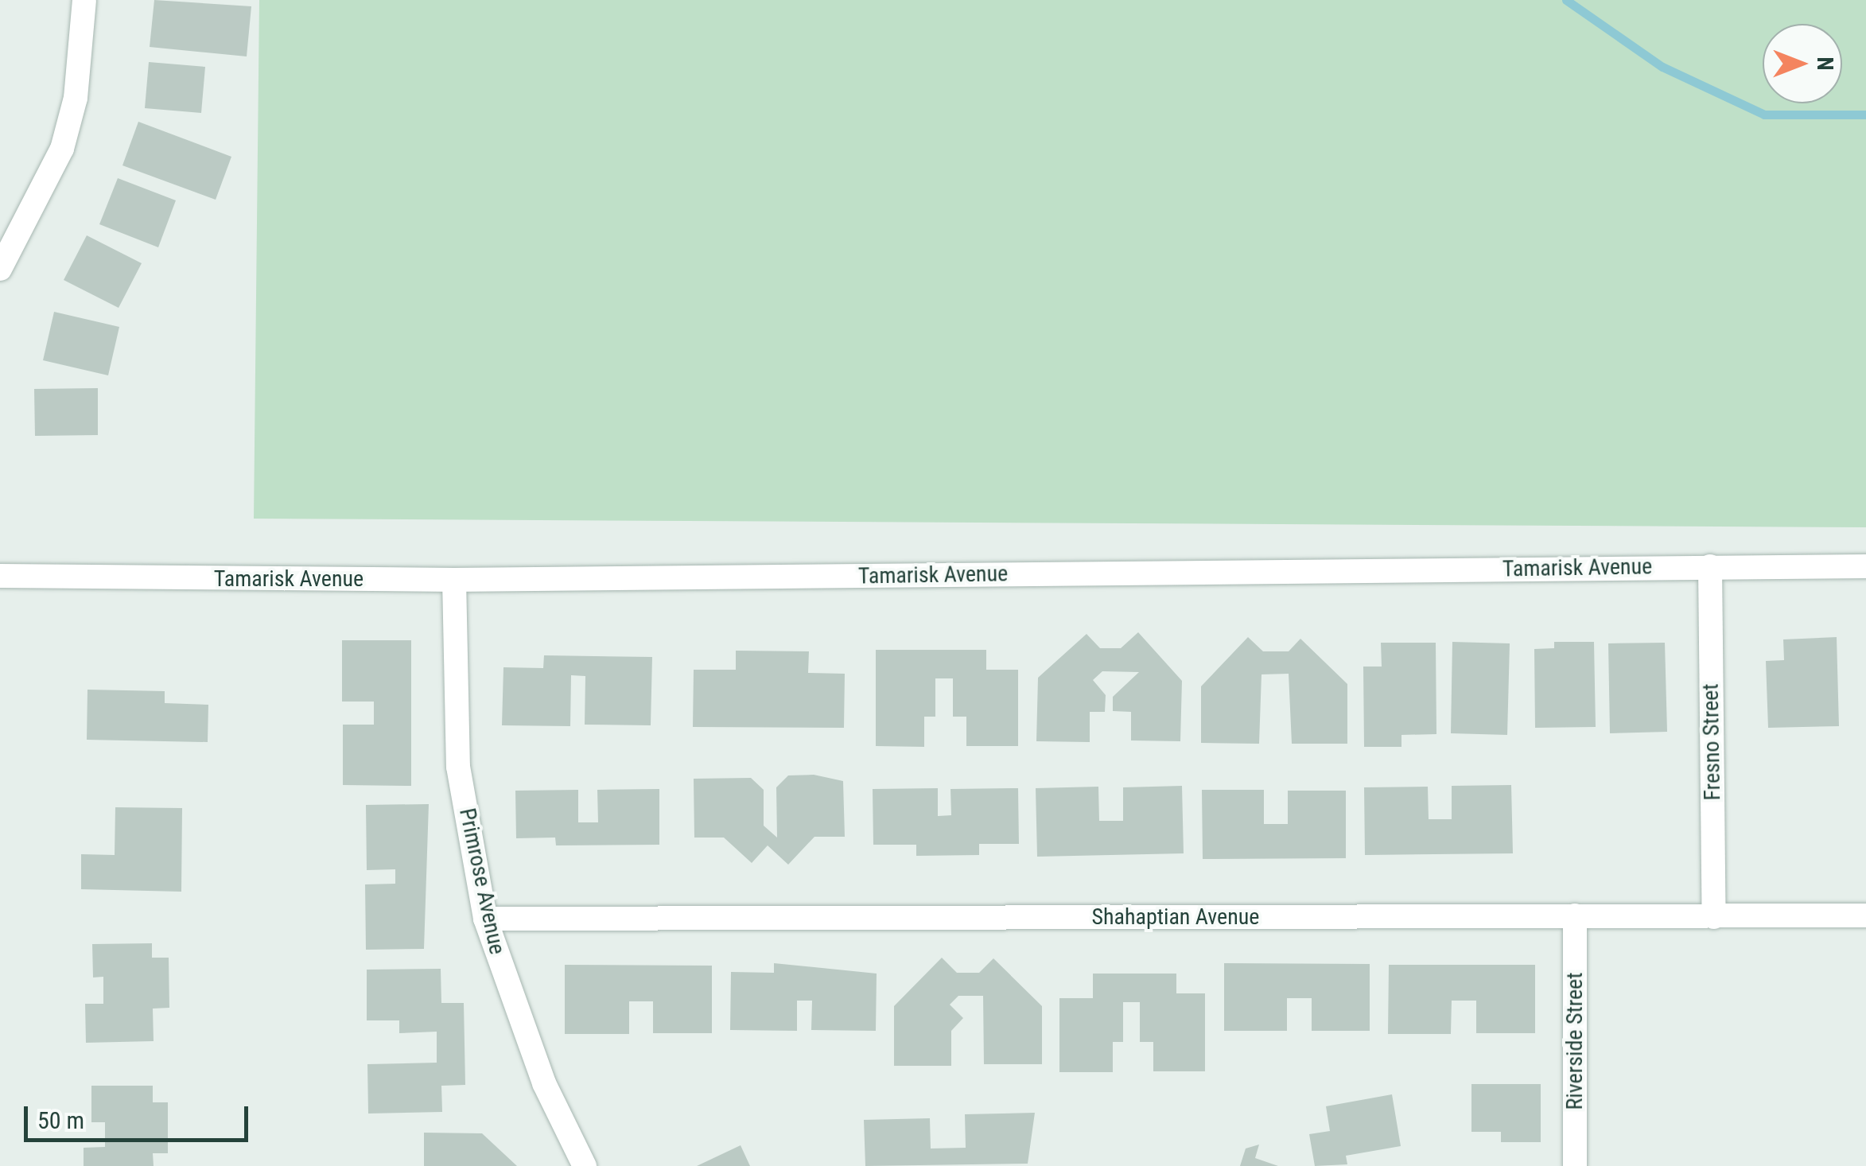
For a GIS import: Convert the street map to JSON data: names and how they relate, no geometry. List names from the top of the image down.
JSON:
{
  "streets": {
    "street": [
      "Tamarisk Avenue",
      "Fresno Street",
      "Primrose Avenue",
      "Shahaptian Avenue",
      "Riverside Street"
    ]
  },
  "crossings": [
    ["Tamarisk Avenue", "Fresno Street"],
    ["Tamarisk Avenue", "Primrose Avenue"],
    ["Fresno Street", "Shahaptian Avenue"],
    ["Primrose Avenue", "Shahaptian Avenue"],
    ["Shahaptian Avenue", "Riverside Street"]
  ],
  "scale_bar": "50 m",
  "north": "right"
}
